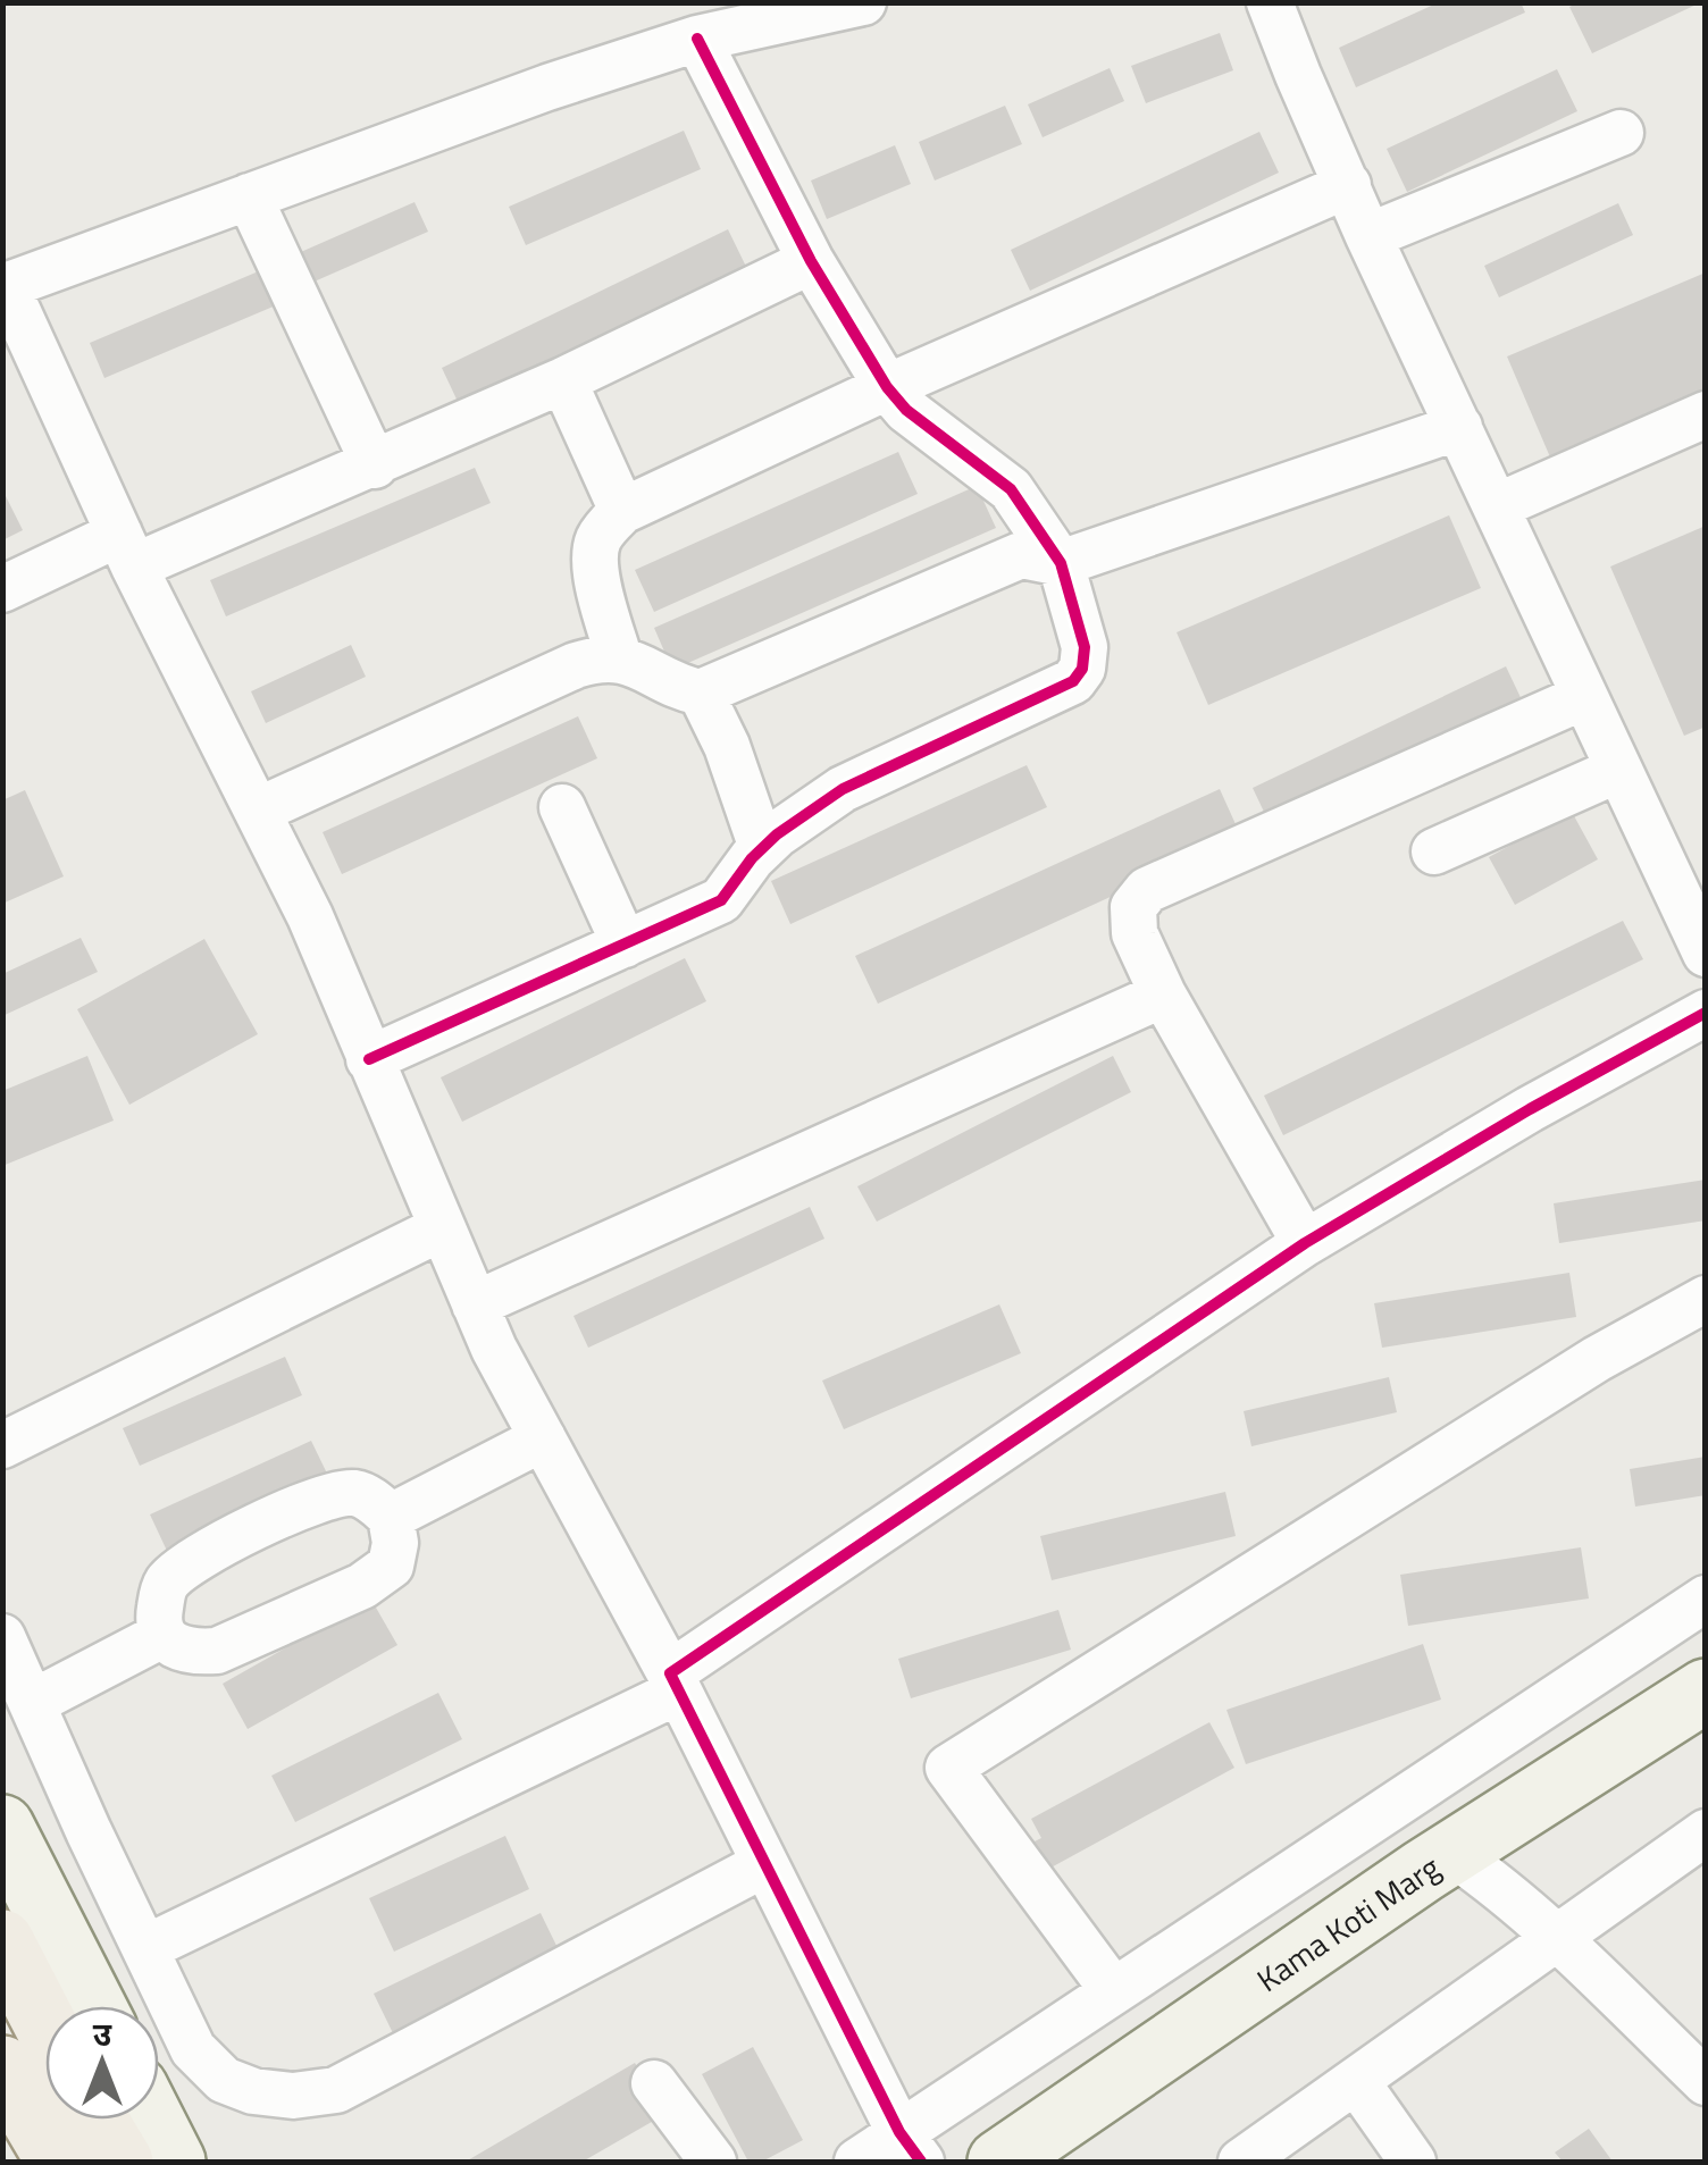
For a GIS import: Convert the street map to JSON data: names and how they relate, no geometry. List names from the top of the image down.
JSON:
{
  "streets": {
    "street": ["Kama Koti Marg"]
  },
  "north": "top"
}
